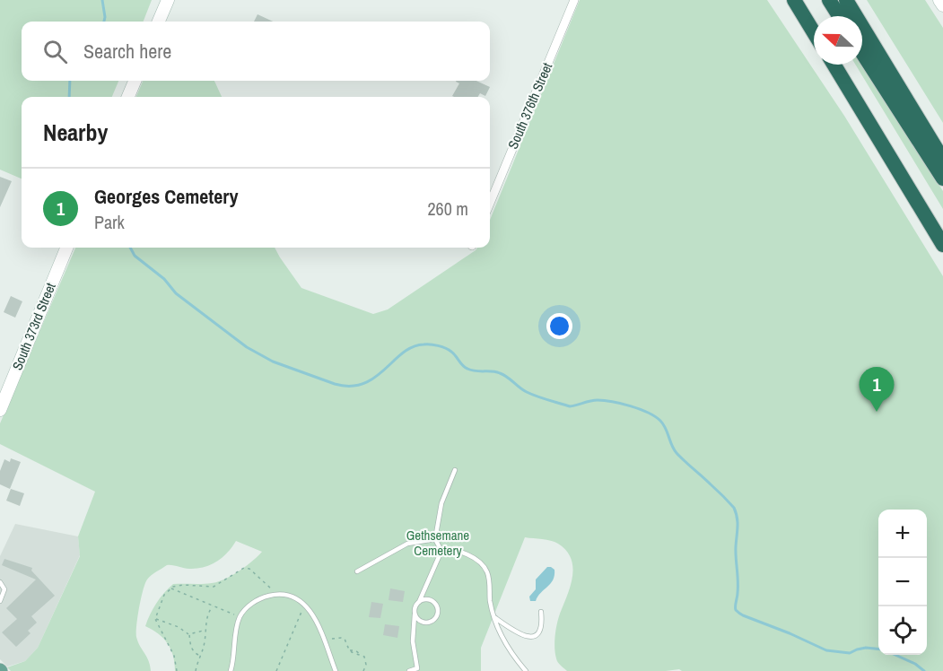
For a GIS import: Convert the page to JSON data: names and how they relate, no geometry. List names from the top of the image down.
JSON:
{
  "streets": {
    "street": ["South 376th Street", "South 373rd Street"]
  },
  "parks": ["Gethsemane Cemetery"],
  "north": "left",
  "page": {
    "search": "Search here",
    "heading": "Nearby",
    "list": [
      {
        "mark": "1",
        "name": "Georges Cemetery",
        "note": "Park",
        "value": "260 m"
      }
    ],
    "pins": "1",
    "map_buttons": ["+", "−"]
  }
}
